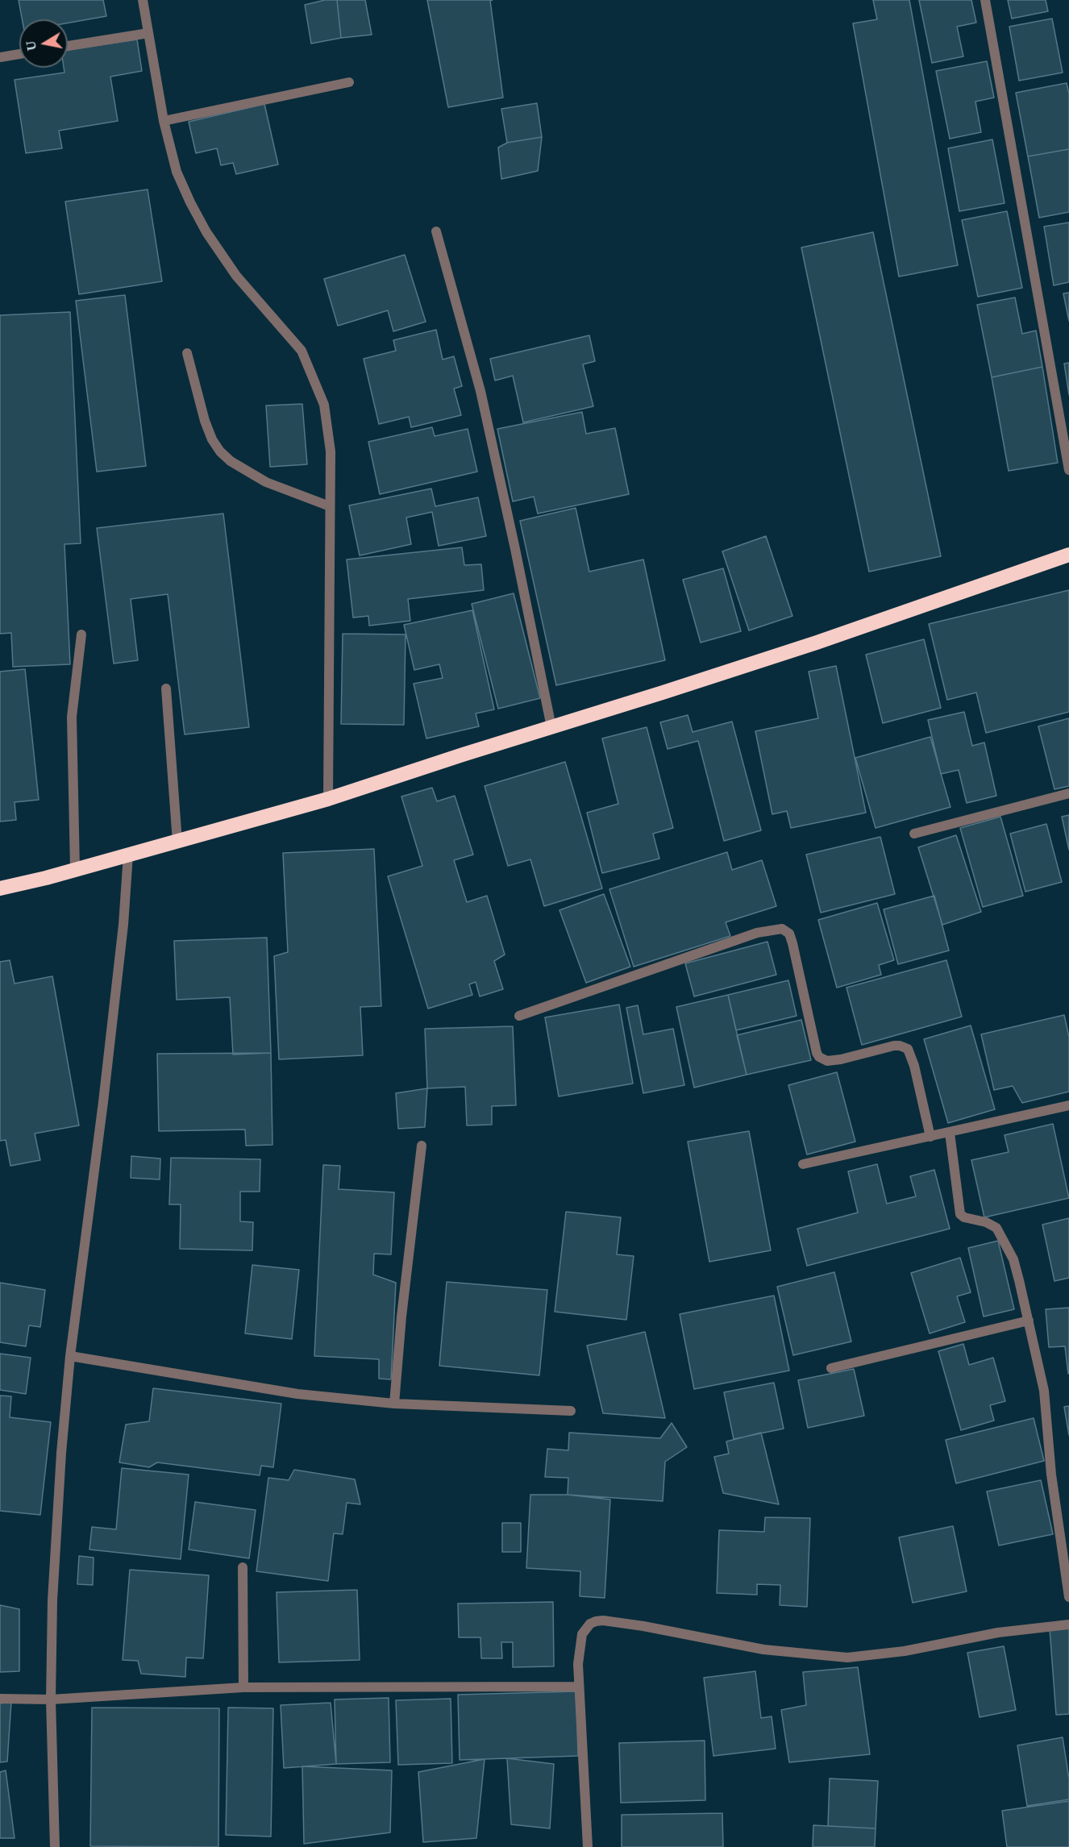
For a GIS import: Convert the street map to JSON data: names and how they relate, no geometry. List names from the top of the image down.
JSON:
{
  "north": "left"
}
